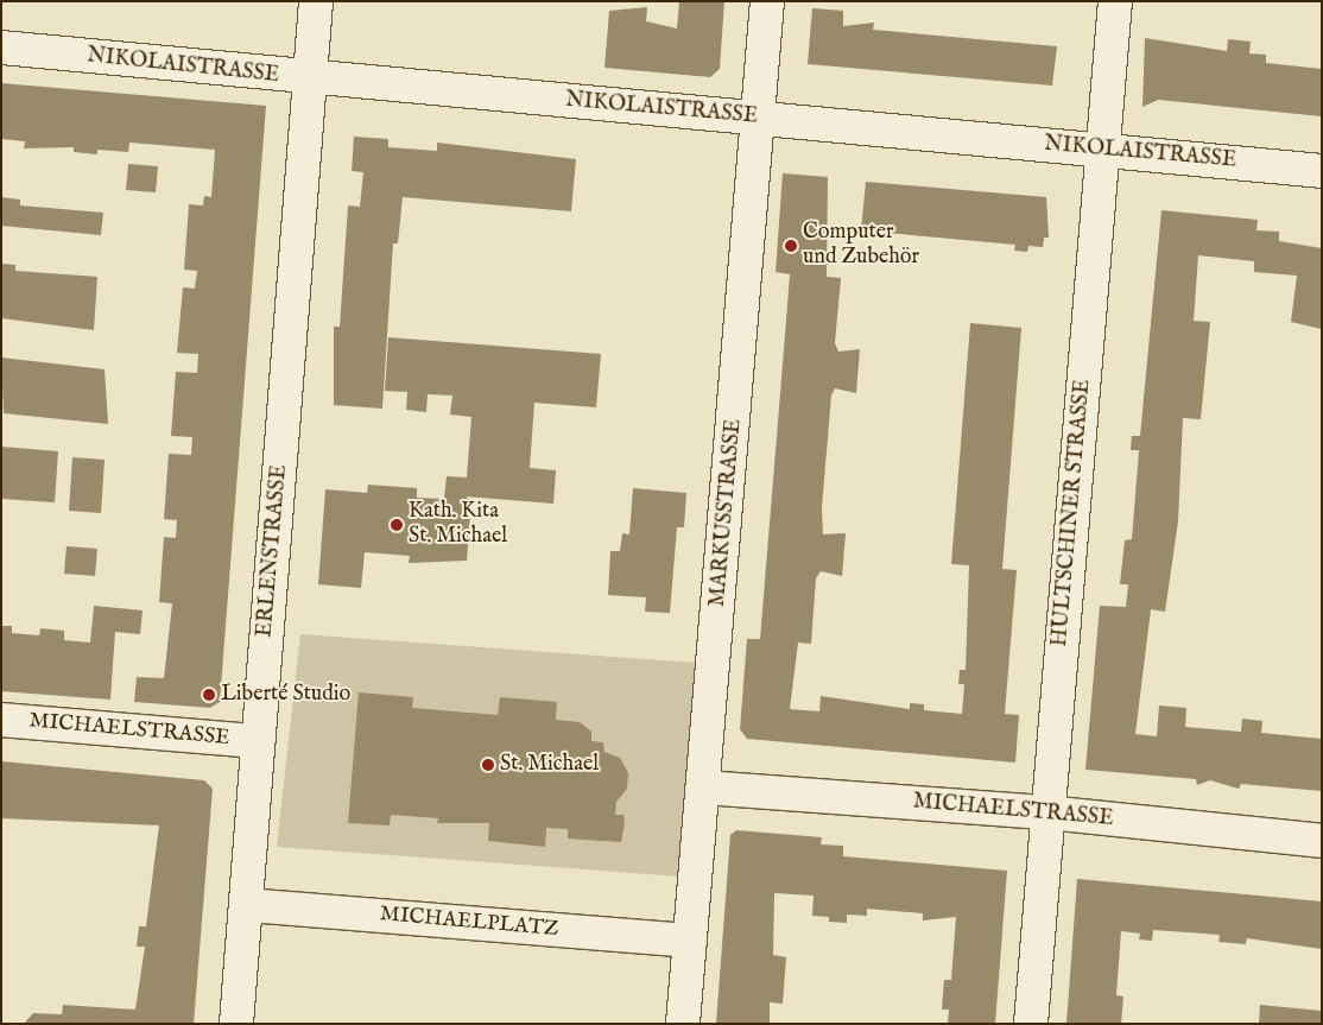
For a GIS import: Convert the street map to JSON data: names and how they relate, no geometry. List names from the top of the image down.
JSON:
{
  "streets": {
    "street": [
      "NIKOLAISTRASSE",
      "MARKUSSTRASSE",
      "HULTSCHINER STRASSE",
      "ERLENSTRASSE",
      "MICHAELSTRASSE",
      "MICHAELPLATZ"
    ]
  },
  "crossings": [
    ["NIKOLAISTRASSE", "MARKUSSTRASSE"],
    ["NIKOLAISTRASSE", "HULTSCHINER STRASSE"],
    ["NIKOLAISTRASSE", "ERLENSTRASSE"],
    ["MARKUSSTRASSE", "MICHAELSTRASSE"],
    ["MARKUSSTRASSE", "MICHAELPLATZ"],
    ["HULTSCHINER STRASSE", "MICHAELSTRASSE"],
    ["ERLENSTRASSE", "MICHAELSTRASSE"],
    ["ERLENSTRASSE", "MICHAELPLATZ"]
  ],
  "places": [
    "Computer und Zubehör",
    "Kath. Kita St. Michael",
    "Liberté Studio",
    "St. Michael"
  ]
}
